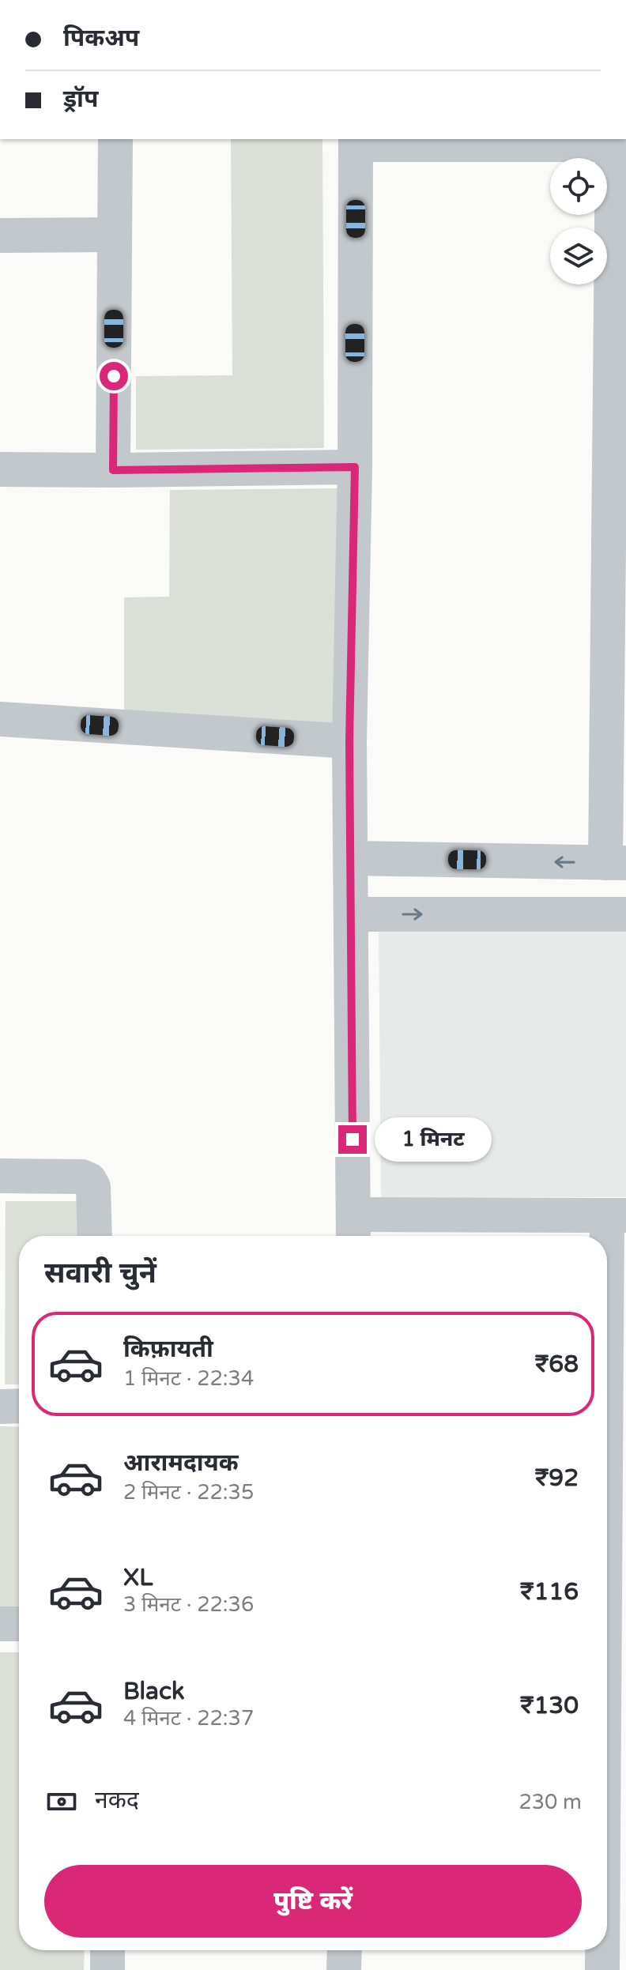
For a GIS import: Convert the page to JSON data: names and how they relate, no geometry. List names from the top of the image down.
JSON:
{
  "page": {
    "banner": ["पिकअप", "ड्रॉप"],
    "bubble": "1 मिनट",
    "heading": "सवारी चुनें",
    "list": [
      {
        "name": "किफ़ायती",
        "note": "1 मिनट · 22:34",
        "value": "₹68"
      },
      {
        "name": "आरामदायक",
        "note": "2 मिनट · 22:35",
        "value": "₹92"
      },
      {
        "name": "XL",
        "note": "3 मिनट · 22:36",
        "value": "₹116"
      },
      {
        "name": "Black",
        "note": "4 मिनट · 22:37",
        "value": "₹130"
      }
    ],
    "pay": ["नकद", "230 m"],
    "buttons": "पुष्टि करें"
  }
}
